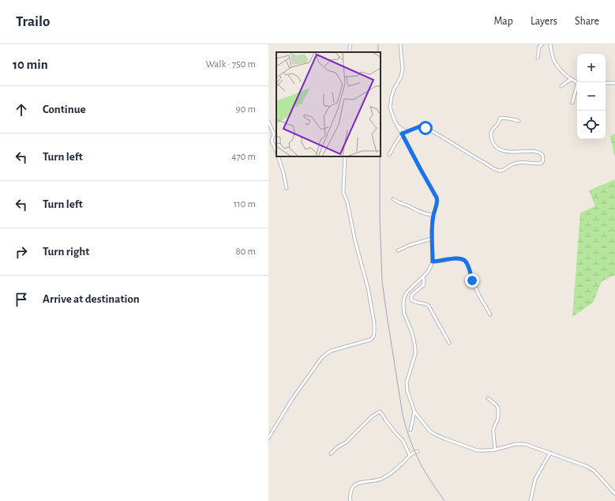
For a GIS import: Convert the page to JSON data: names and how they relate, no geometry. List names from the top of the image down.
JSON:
{
  "page": {
    "header": "Trailo",
    "nav": ["Map", "Layers", "Share"],
    "heading": ["10 min", "Walk · 750 m"],
    "map_buttons": ["+", "−"],
    "list": [
      ["Continue", "90 m"],
      ["Turn left", "470 m"],
      ["Turn left", "110 m"],
      ["Turn right", "80 m"],
      "Arrive at destination"
    ]
  }
}
